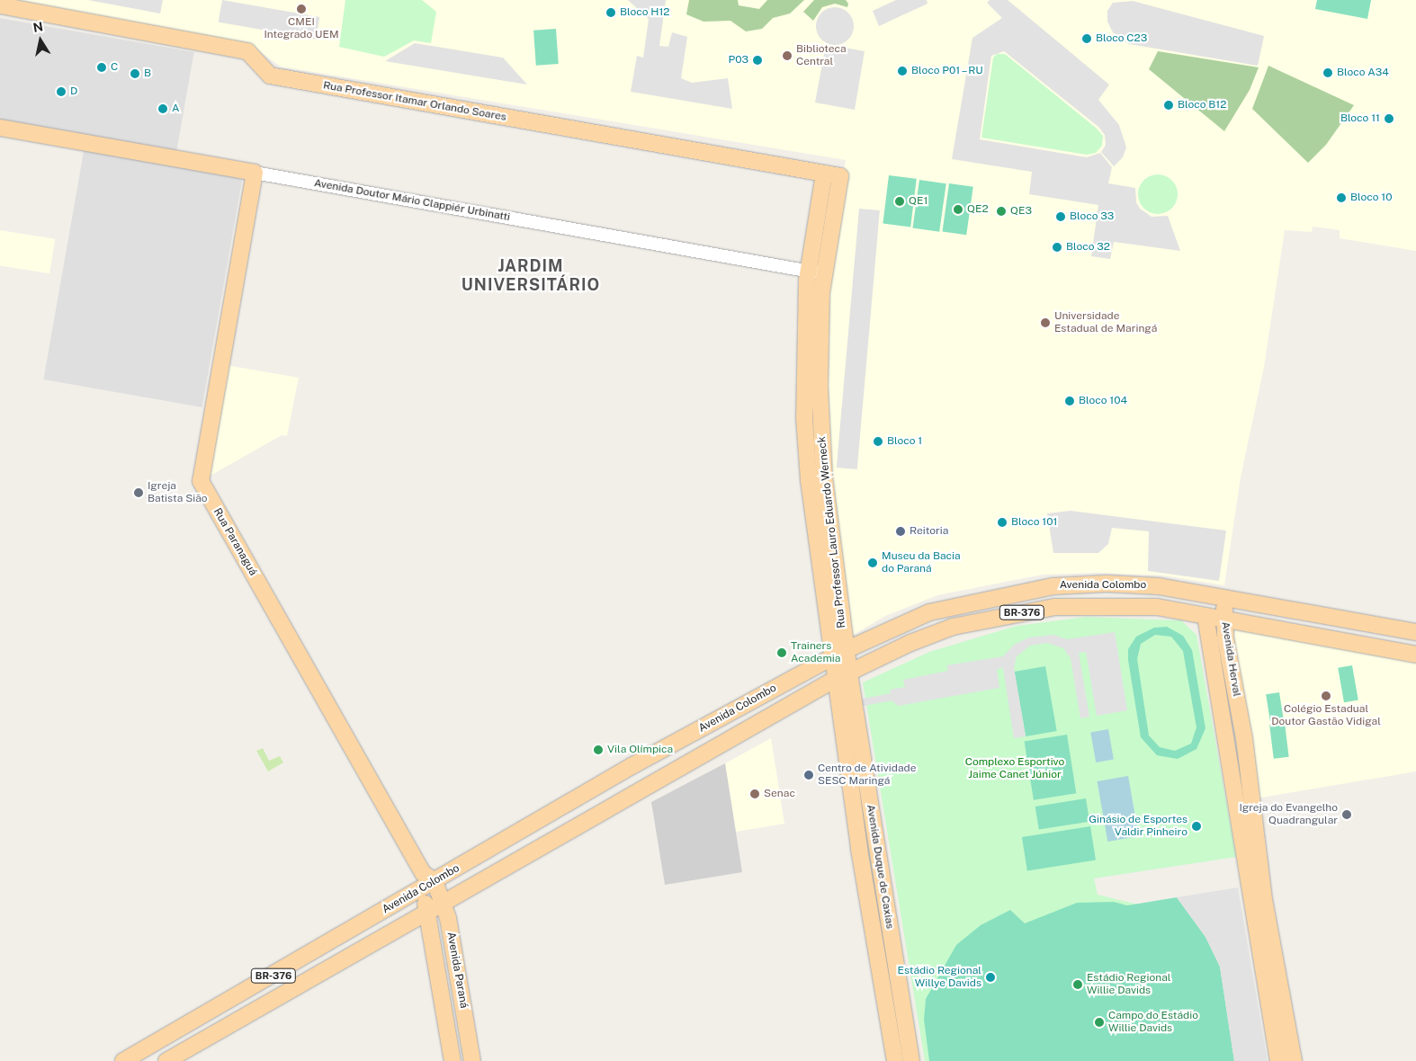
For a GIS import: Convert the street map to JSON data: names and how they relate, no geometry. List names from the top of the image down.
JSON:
{
  "streets": {
    "main road": [
      "Rua Professor Itamar Orlando Soares",
      "Avenida Doutor Mário Clappiér Urbinatti",
      "Rua Professor Lauro Eduardo Werneck",
      "Rua Paranaguá",
      "Avenida Colombo",
      "BR-376",
      "Avenida Herval",
      "Avenida Duque de Caxias",
      "Avenida Paraná"
    ]
  },
  "crossings": [
    ["Rua Professor Itamar Orlando Soares", "Rua Professor Lauro Eduardo Werneck"],
    ["Avenida Doutor Mário Clappiér Urbinatti", "Rua Professor Lauro Eduardo Werneck"],
    ["Avenida Doutor Mário Clappiér Urbinatti", "Rua Paranaguá"],
    ["Rua Professor Lauro Eduardo Werneck", "Avenida Colombo"],
    ["Rua Professor Lauro Eduardo Werneck", "Avenida Duque de Caxias"],
    ["Rua Paranaguá", "Avenida Colombo"],
    ["Rua Paranaguá", "Avenida Paraná"],
    ["Avenida Colombo", "Avenida Herval"],
    ["Avenida Colombo", "Avenida Duque de Caxias"],
    ["Avenida Colombo", "Avenida Paraná"]
  ],
  "districts": ["JARDIM UNIVERSITÁRIO"],
  "parks": ["Complexo Esportivo Jaime Canet Júnior"],
  "places": [
    "CMEI Integrado UEM",
    "Bloco H12",
    "Bloco C23",
    "Biblioteca Central",
    "P03",
    "C",
    "Bloco P01 – RU",
    "Bloco A34",
    "B",
    "D",
    "Bloco B12",
    "A",
    "Bloco 11",
    "Bloco 10",
    "QE1",
    "QE2",
    "QE3",
    "Bloco 33",
    "Bloco 32",
    "Universidade Estadual de Maringá",
    "Bloco 104",
    "Bloco 1",
    "Igreja Batista Sião",
    "Bloco 101",
    "Reitoria",
    "Museu da Bacia do Paraná",
    "Trainers Academia",
    "Colégio Estadual Doutor Gastão Vidigal",
    "Vila Olímpica",
    "Centro de Atividade SESC Maringá",
    "Senac",
    "Igreja do Evangelho Quadrangular",
    "Ginásio de Esportes Valdir Pinheiro",
    "Estádio Regional Willye Davids",
    "Estádio Regional Willie Davids",
    "Campo do Estádio Willie Davids"
  ],
  "north": "top"
}
